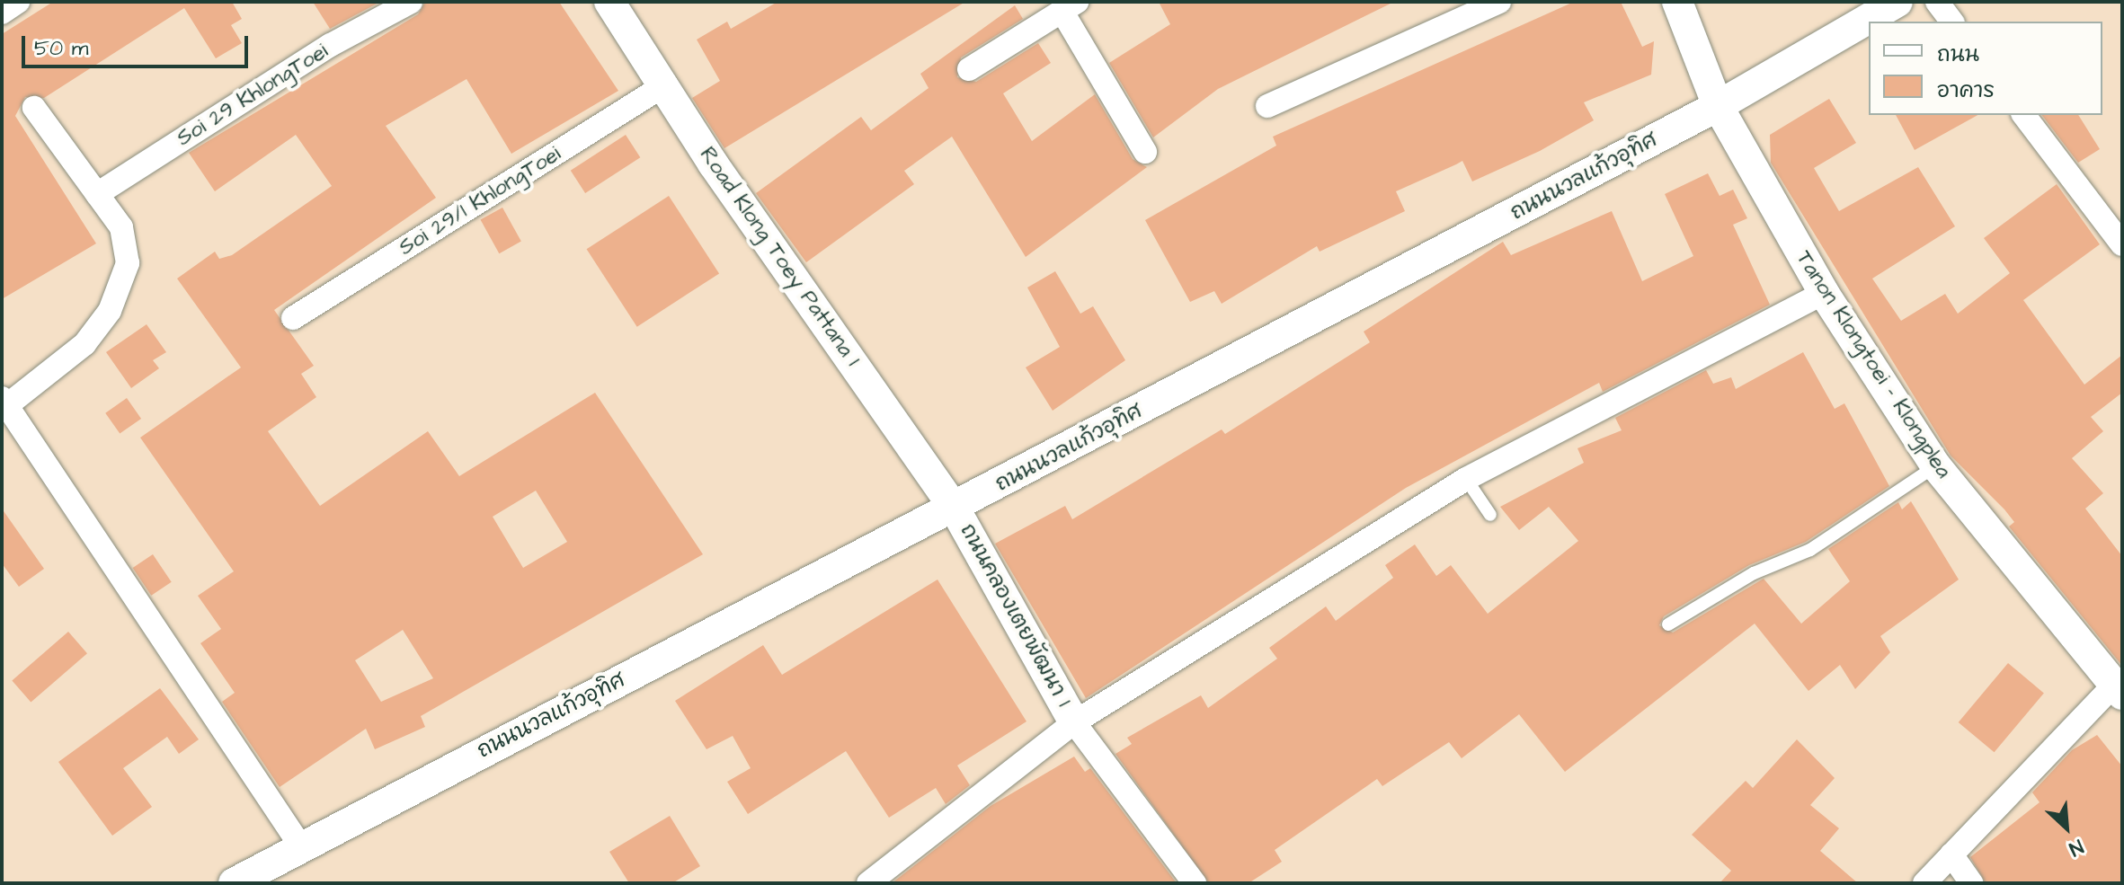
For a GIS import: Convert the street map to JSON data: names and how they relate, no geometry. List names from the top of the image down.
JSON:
{
  "streets": {
    "street": [
      "Soi 29 KhlongToei",
      "ถนนนวลแก้วอุทิศ",
      "Soi 29/1 KhlongToei",
      "Road Klong Toey Pattana 1",
      "Tanon Klongtoei - Klongplea",
      "ถนนคลองเตยพัฒนา 1"
    ]
  },
  "crossings": [
    ["ถนนนวลแก้วอุทิศ", "Road Klong Toey Pattana 1"],
    ["ถนนนวลแก้วอุทิศ", "Tanon Klongtoei - Klongplea"],
    ["ถนนนวลแก้วอุทิศ", "ถนนคลองเตยพัฒนา 1"],
    ["Soi 29/1 KhlongToei", "Road Klong Toey Pattana 1"],
    ["Road Klong Toey Pattana 1", "ถนนคลองเตยพัฒนา 1"]
  ],
  "legend": ["ถนน", "อาคาร"],
  "scale_bar": "50 m",
  "north": "bottom right"
}
